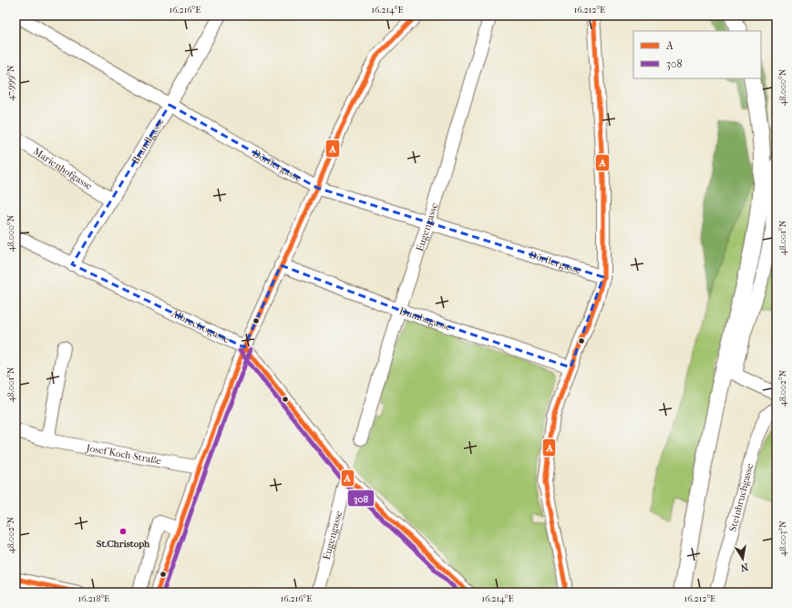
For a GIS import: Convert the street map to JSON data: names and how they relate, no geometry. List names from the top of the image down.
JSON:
{
  "streets": {
    "street": [
      "Brandlgasse",
      "Dörflergasse",
      "Marienhofgasse",
      "Eugengasse",
      "Dumbagasse",
      "Albrechtsgasse",
      "Josef Koch-Straße",
      "Steinbruchgasse"
    ]
  },
  "crossings": [
    ["Brandlgasse", "Dörflergasse"],
    ["Brandlgasse", "Marienhofgasse"],
    ["Brandlgasse", "Albrechtsgasse"],
    ["Dörflergasse", "Eugengasse"],
    ["Eugengasse", "Dumbagasse"],
    ["Eugengasse", "Albrechtsgasse"]
  ],
  "places": ["St.Christoph"],
  "lines": ["transit line A", "transit line 308"],
  "legend": ["A", "308"],
  "north": "bottom",
  "coordinates": [
    "16.216°E",
    "16.214°E",
    "16.212°E",
    "47.999°N",
    "48.000°N",
    "48.001°N",
    "48.002°N",
    "48.003°N",
    "16.218°E"
  ]
}
